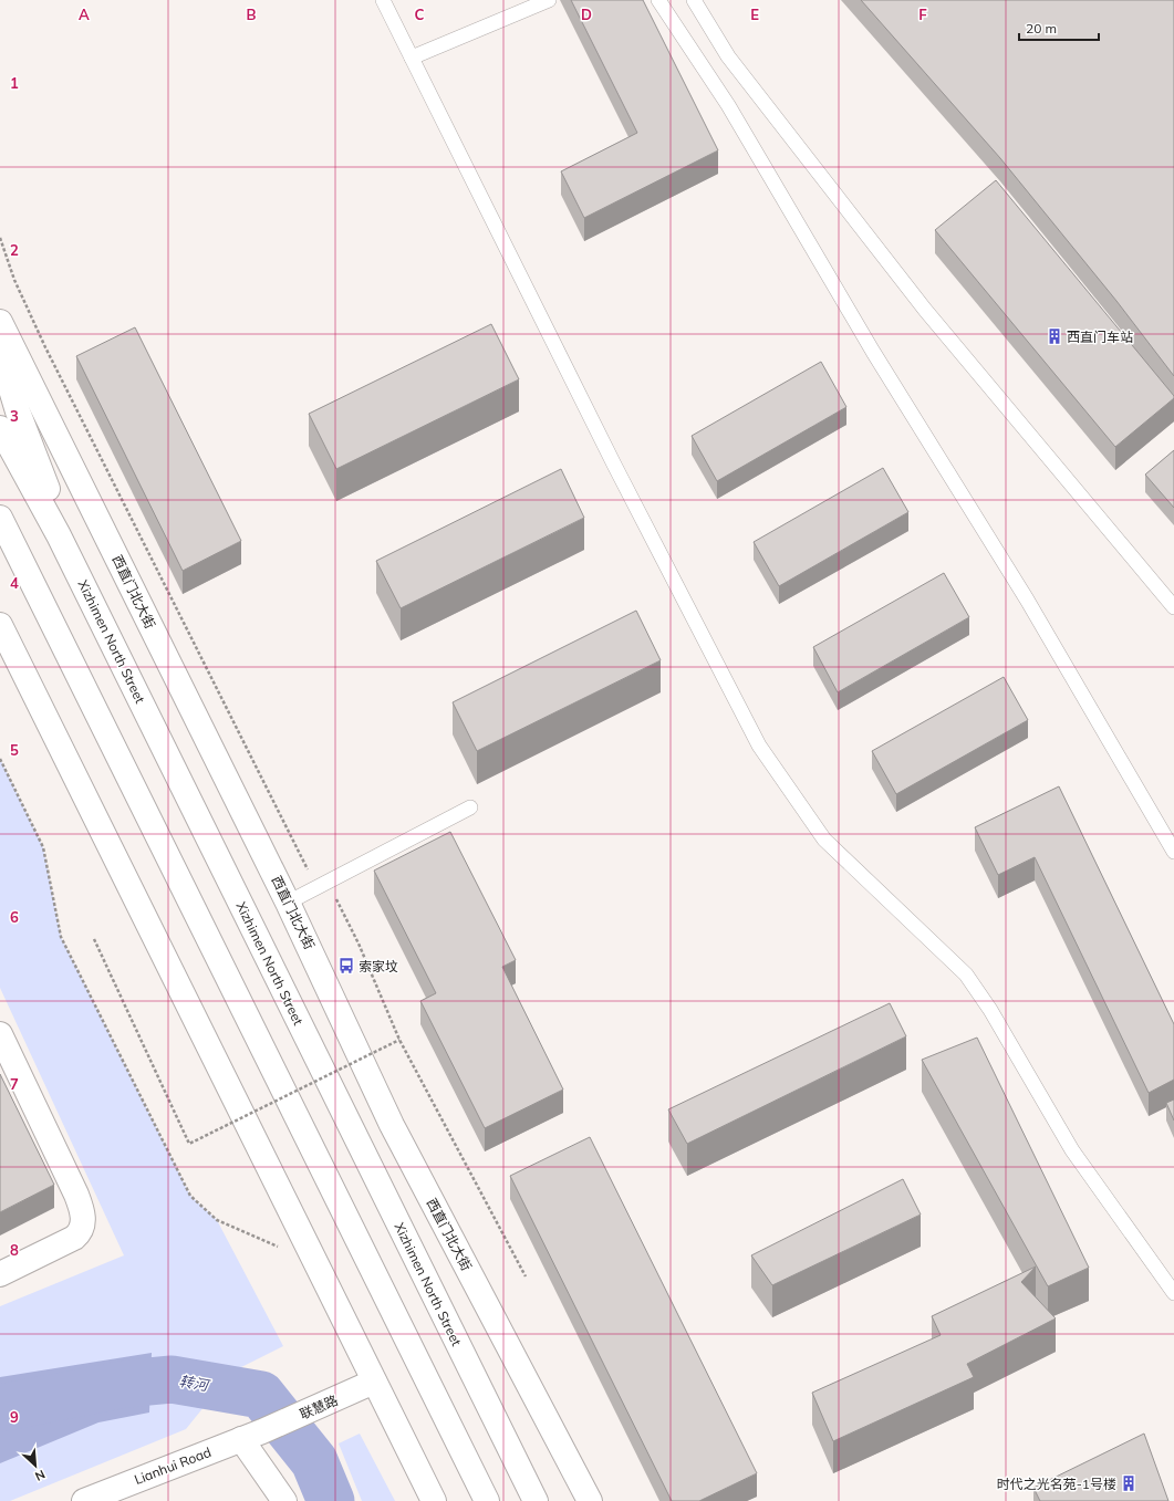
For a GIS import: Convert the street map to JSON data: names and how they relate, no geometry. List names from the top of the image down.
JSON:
{
  "streets": {
    "main road": [
      "西直门北大街",
      "Xizhimen North Street",
      "联慧路",
      "Lianhui Road"
    ]
  },
  "crossings": [
    ["联慧路", "Lianhui Road"]
  ],
  "water": ["转河"],
  "places": {
    "building": ["西直门车站", "时代之光名苑-1号楼"],
    "bus stop": ["索家坟"]
  },
  "scale_bar": "20 m",
  "north": "bottom right",
  "grid": {
    "columns": [
      "A",
      "B",
      "C",
      "D",
      "E",
      "F"
    ],
    "rows": [
      "1",
      "2",
      "3",
      "4",
      "5",
      "6",
      "7",
      "8",
      "9"
    ]
  }
}
